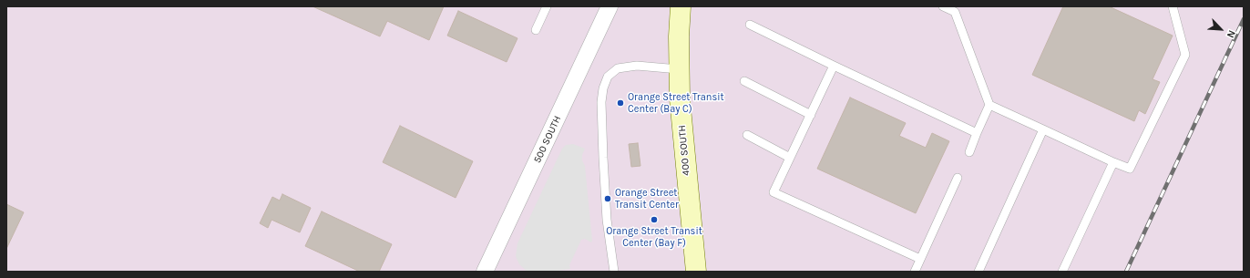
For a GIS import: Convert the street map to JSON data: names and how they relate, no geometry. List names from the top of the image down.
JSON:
{
  "streets": {
    "street": ["500 SOUTH", "400 SOUTH"]
  },
  "places": ["Orange Street Transit Center (Bay C)", "Orange Street Transit Center", "Orange Street Transit Center (Bay F)"],
  "north": "bottom right"
}
